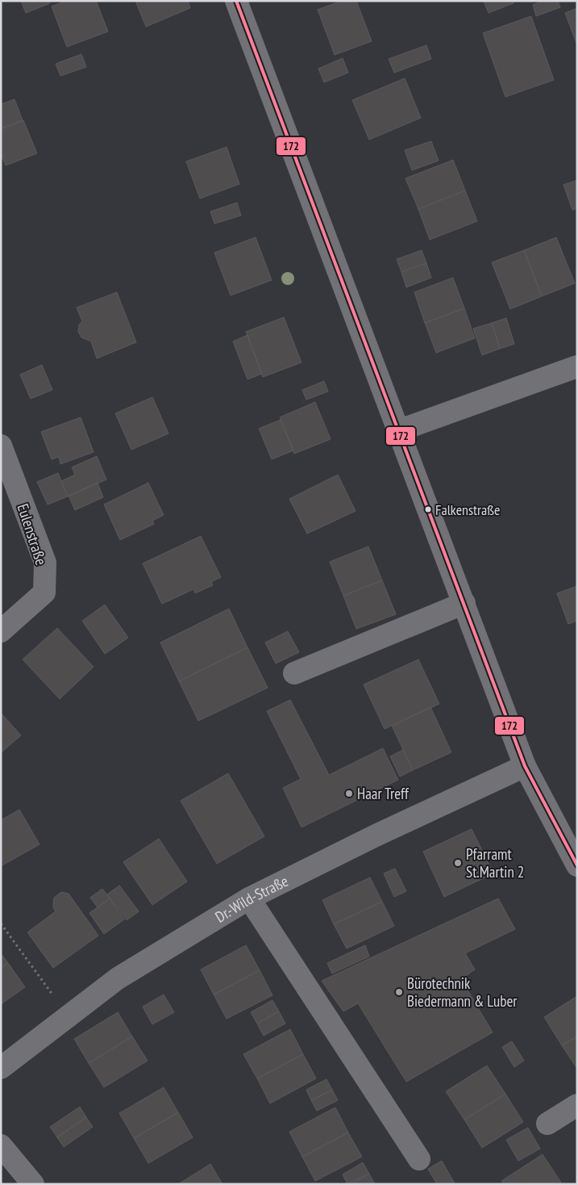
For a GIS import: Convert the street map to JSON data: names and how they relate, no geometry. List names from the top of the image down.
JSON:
{
  "streets": {
    "street": ["Eulenstraße", "Dr.-Wild-Straße"]
  },
  "places": [
    "Falkenstraße",
    "Haar Treff",
    "Pfarramt St.Martin 2",
    "Bürotechnik Biedermann & Luber"
  ],
  "lines": ["transit line 172"]
}
